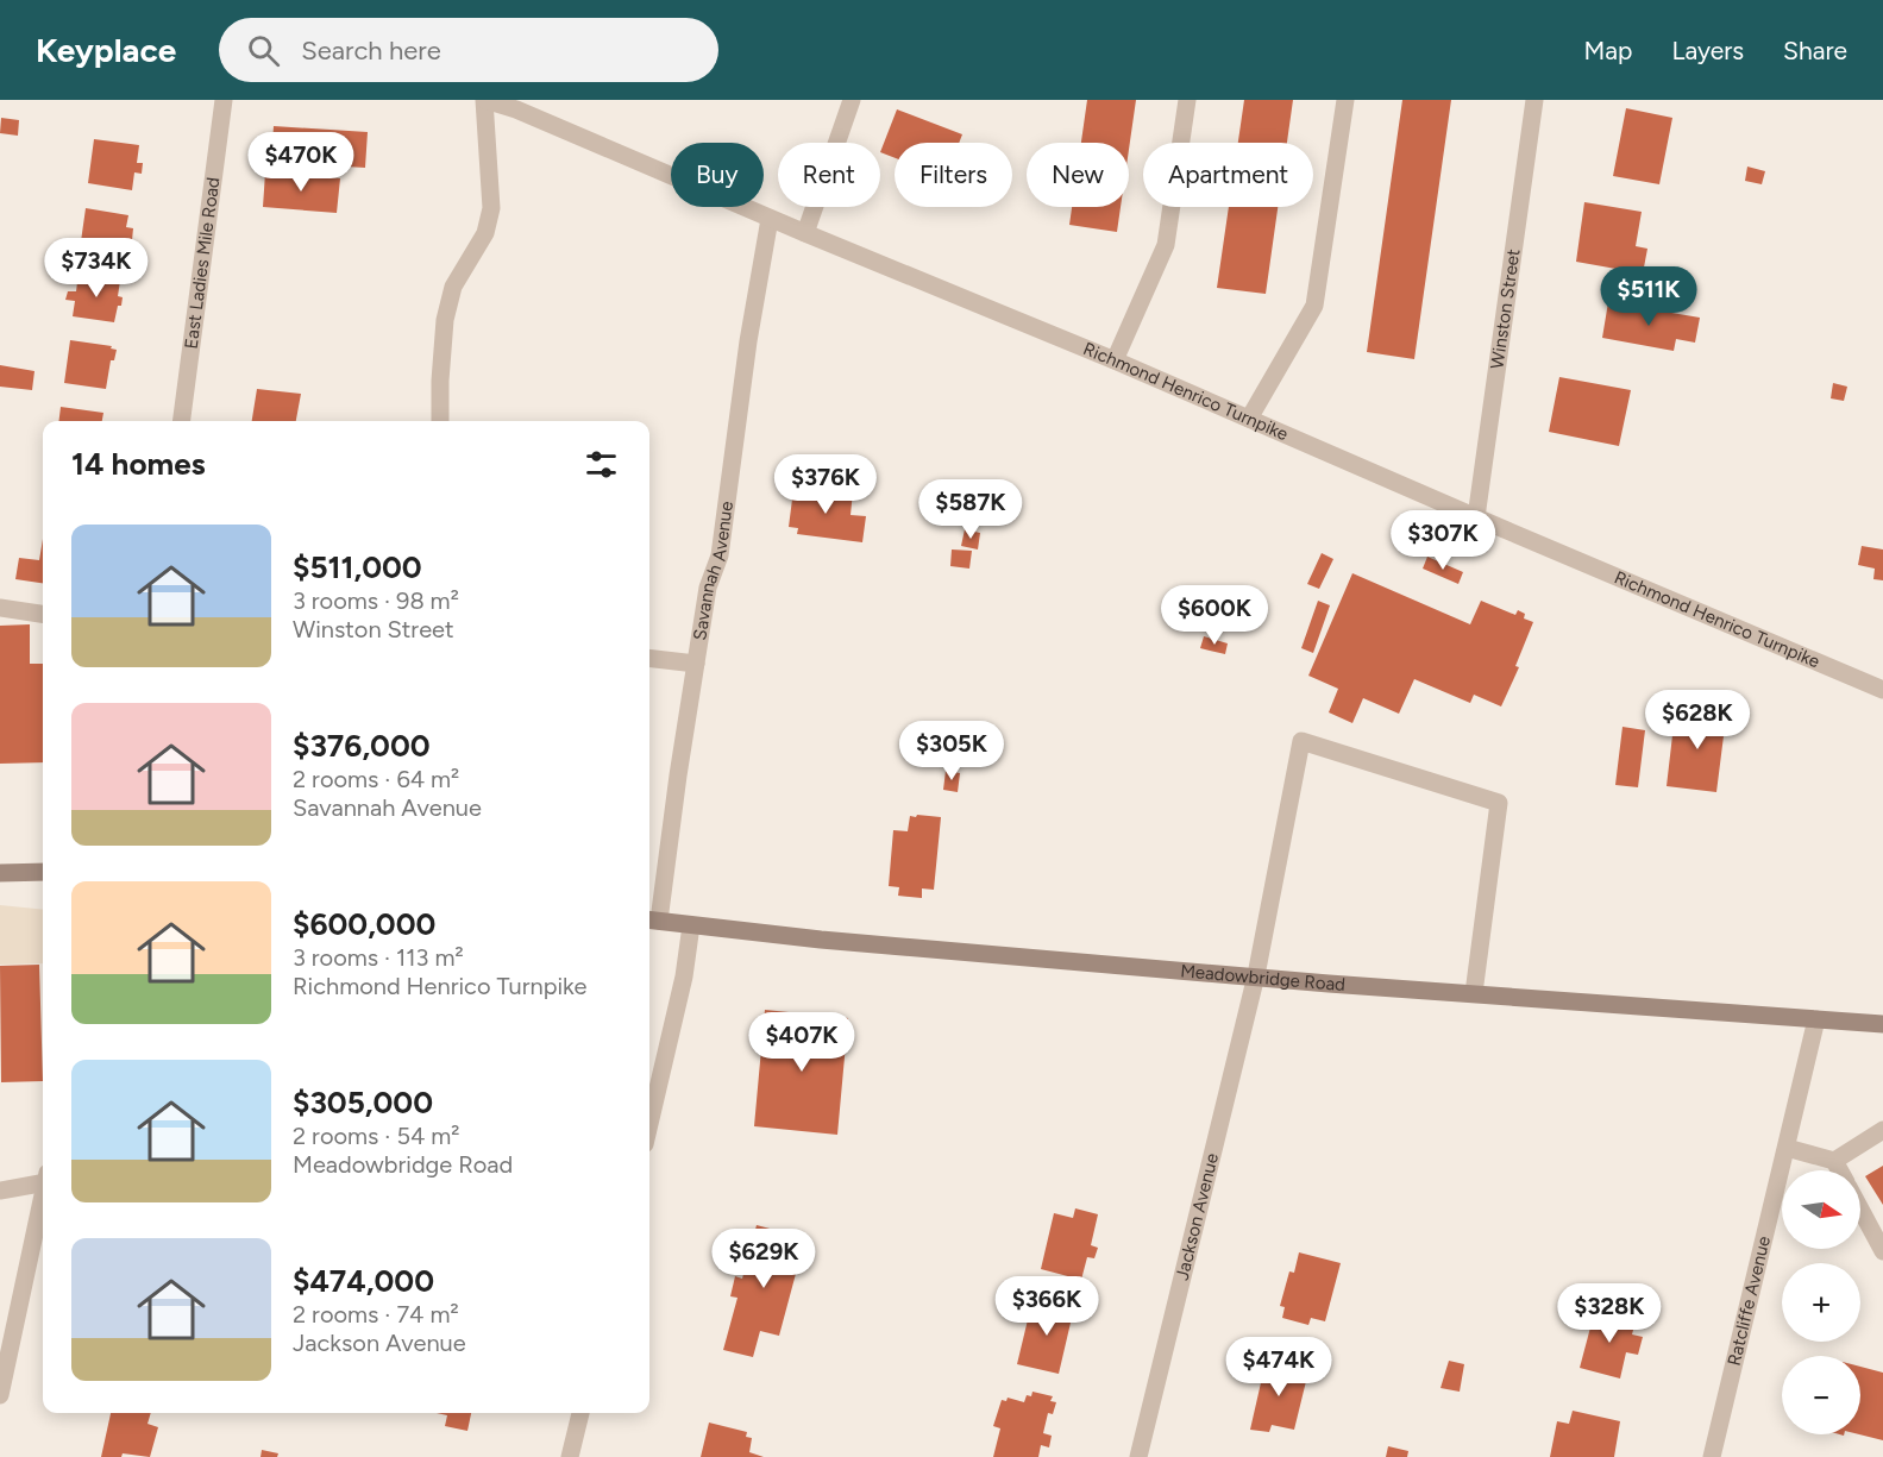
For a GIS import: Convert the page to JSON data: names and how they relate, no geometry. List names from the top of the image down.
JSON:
{
  "streets": {
    "main road": ["Meadowbridge Road"],
    "street": [
      "East Ladies Mile Road",
      "Winston Street",
      "Richmond Henrico Turnpike",
      "Savannah Avenue",
      "Jackson Avenue",
      "Ratcliffe Avenue"
    ]
  },
  "crossings": [
    ["Winston Street", "Richmond Henrico Turnpike"],
    ["Richmond Henrico Turnpike", "Savannah Avenue"],
    ["Savannah Avenue", "Meadowbridge Road"],
    ["Meadowbridge Road", "Jackson Avenue"],
    ["Meadowbridge Road", "Ratcliffe Avenue"]
  ],
  "north": "right",
  "page": {
    "header": "Keyplace",
    "search": "Search here",
    "nav": ["Map", "Layers", "Share"],
    "price": [
      "$470K",
      "$734K",
      "$511K",
      "$376K",
      "$587K",
      "$307K",
      "$600K",
      "$628K",
      "$305K",
      "$407K",
      "$629K",
      "$366K",
      "$328K",
      "$474K"
    ],
    "chip": [
      "Buy",
      "Rent",
      "Filters",
      "New",
      "Apartment"
    ],
    "heading": "14 homes",
    "list": [
      {
        "name": "$511,000",
        "note": "3 rooms · 98 m² · Winston Street"
      },
      {
        "name": "$376,000",
        "note": "2 rooms · 64 m² · Savannah Avenue"
      },
      {
        "name": "$600,000",
        "note": "3 rooms · 113 m² · Richmond Henrico Turnpike"
      },
      {
        "name": "$305,000",
        "note": "2 rooms · 54 m² · Meadowbridge Road"
      },
      {
        "name": "$474,000",
        "note": "2 rooms · 74 m² · Jackson Avenue"
      }
    ],
    "map_buttons": ["+", "−"]
  }
}
